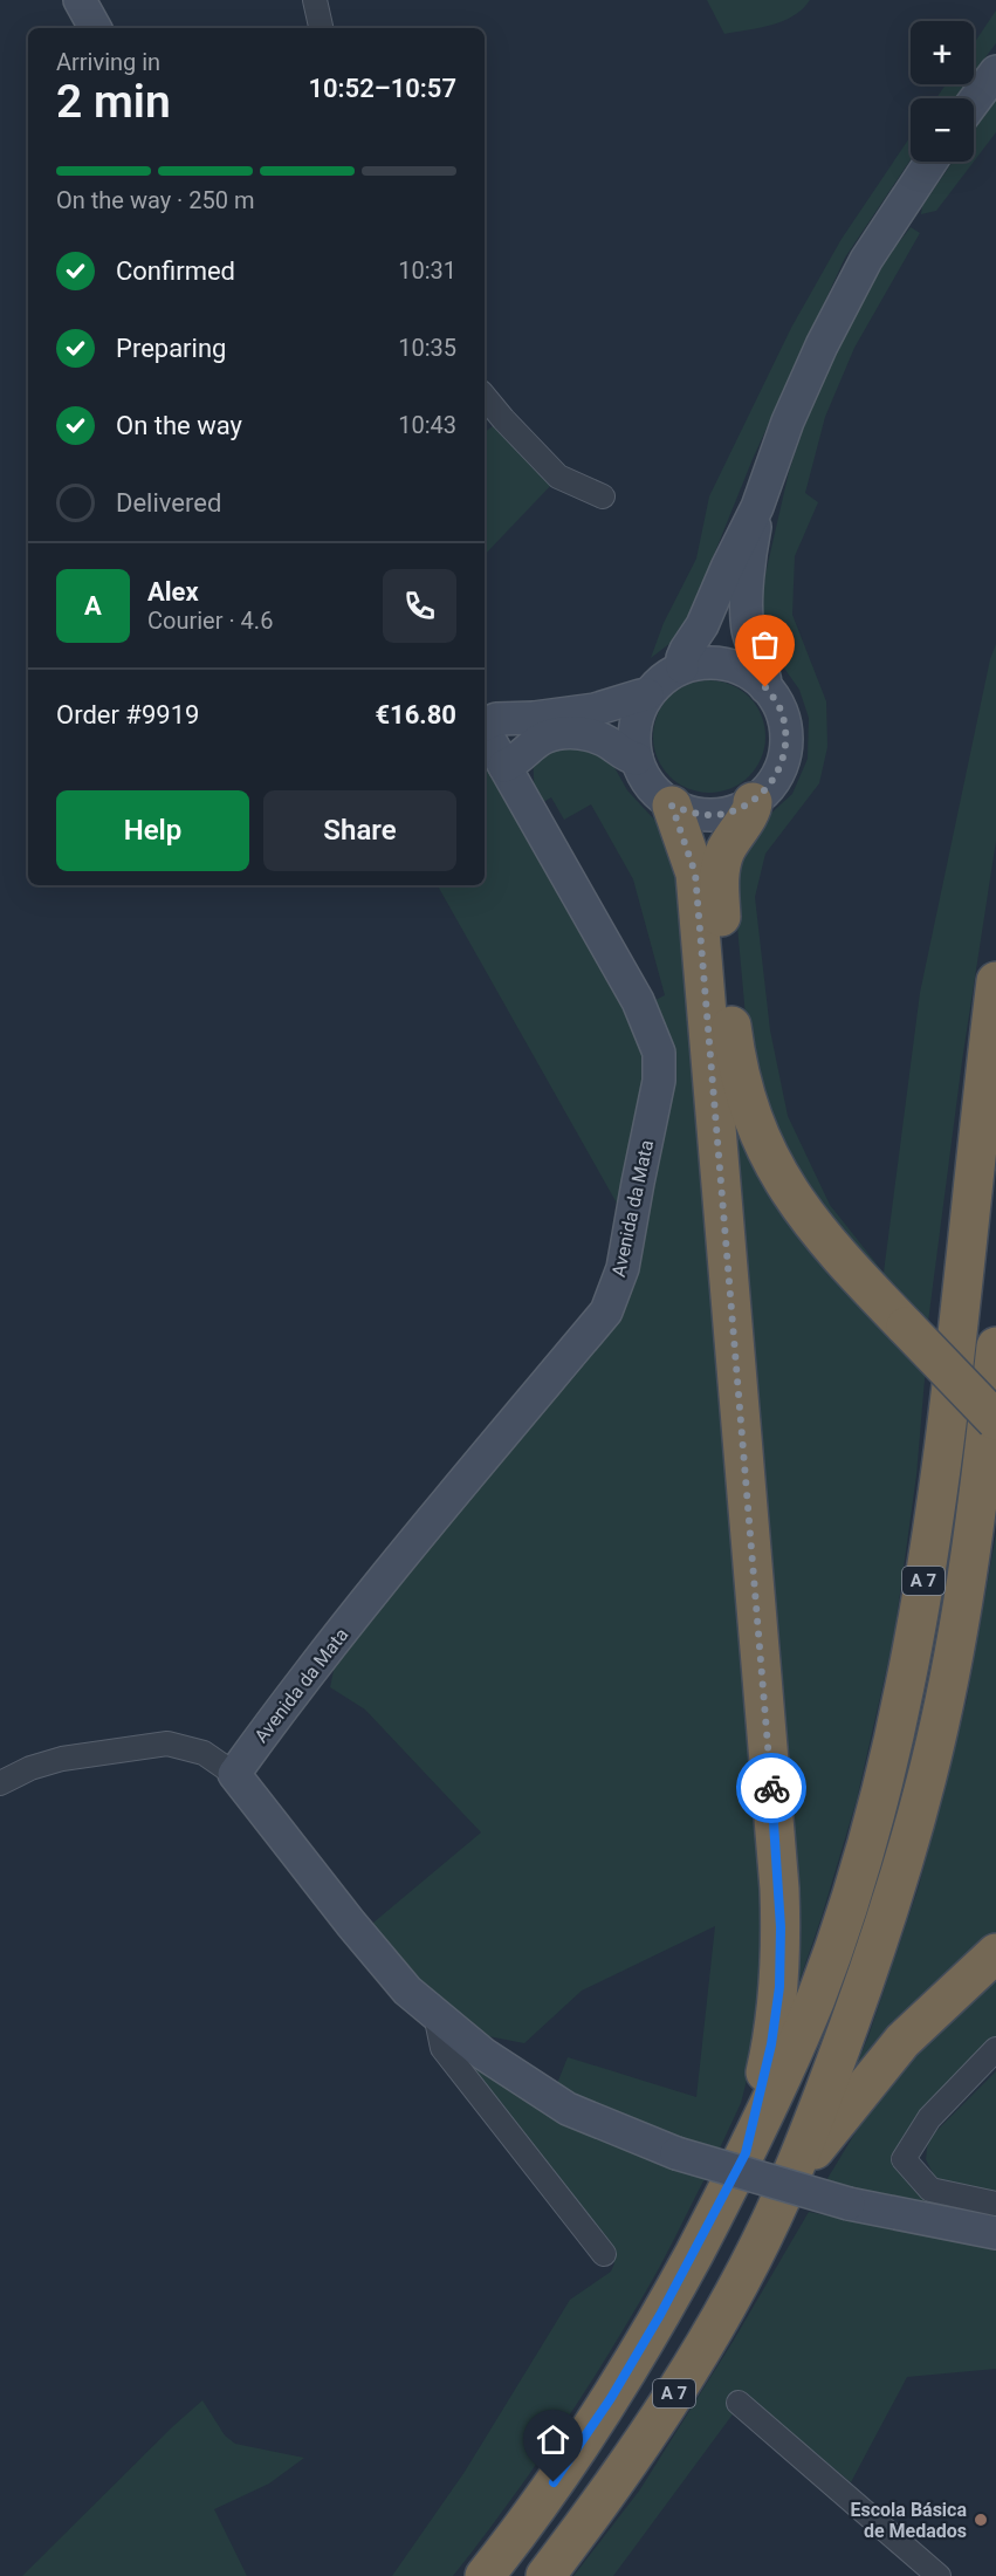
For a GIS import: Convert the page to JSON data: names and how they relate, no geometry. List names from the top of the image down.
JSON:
{
  "streets": {
    "highway": ["A 7"],
    "street": ["Avenida da Mata"]
  },
  "places": ["Escola Básica de Medados"],
  "page": {
    "map_buttons": ["+", "−"],
    "heading": ["2 min", "Arriving in", "10:52–10:57"],
    "panel": [
      "Alex",
      "Courier · 4.6",
      "Order #9919",
      "€16.80"
    ],
    "bar": "On the way · 250 m",
    "list": [
      ["Confirmed", "10:31"],
      ["Preparing", "10:35"],
      ["On the way", "10:43"],
      "Delivered"
    ],
    "round": "A",
    "buttons": ["Help", "Share"]
  }
}
